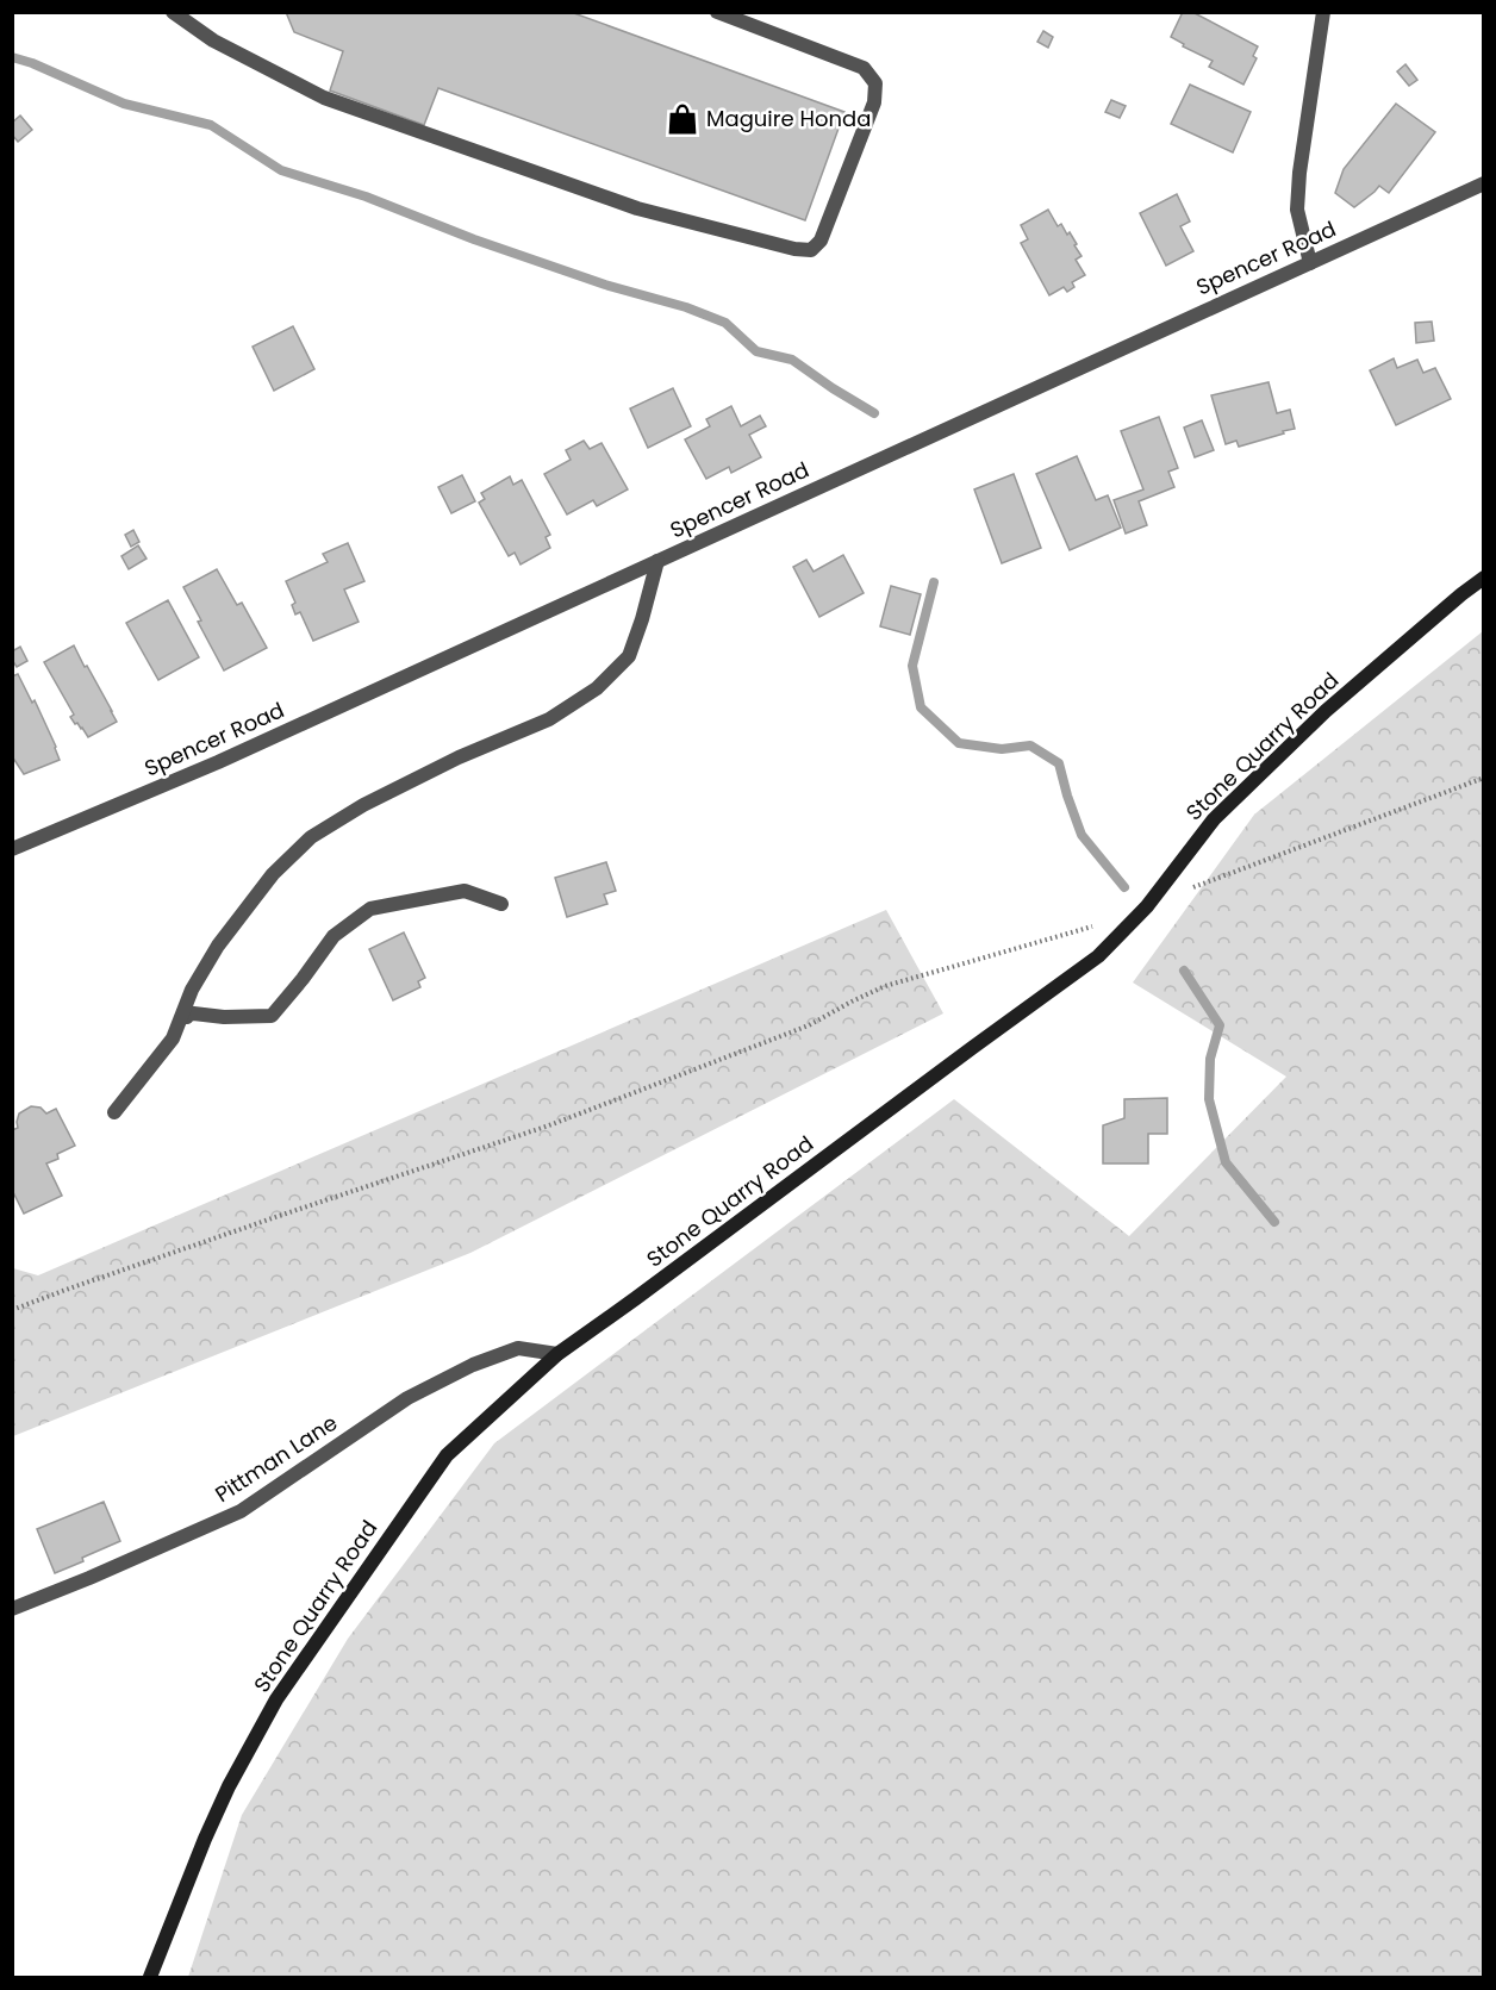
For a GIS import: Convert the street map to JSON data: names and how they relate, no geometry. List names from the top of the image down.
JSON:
{
  "streets": {
    "street": ["Spencer Road", "Stone Quarry Road", "Pittman Lane"]
  },
  "crossings": [
    ["Stone Quarry Road", "Pittman Lane"]
  ],
  "places": {
    "shop": ["Maguire Honda"]
  }
}
